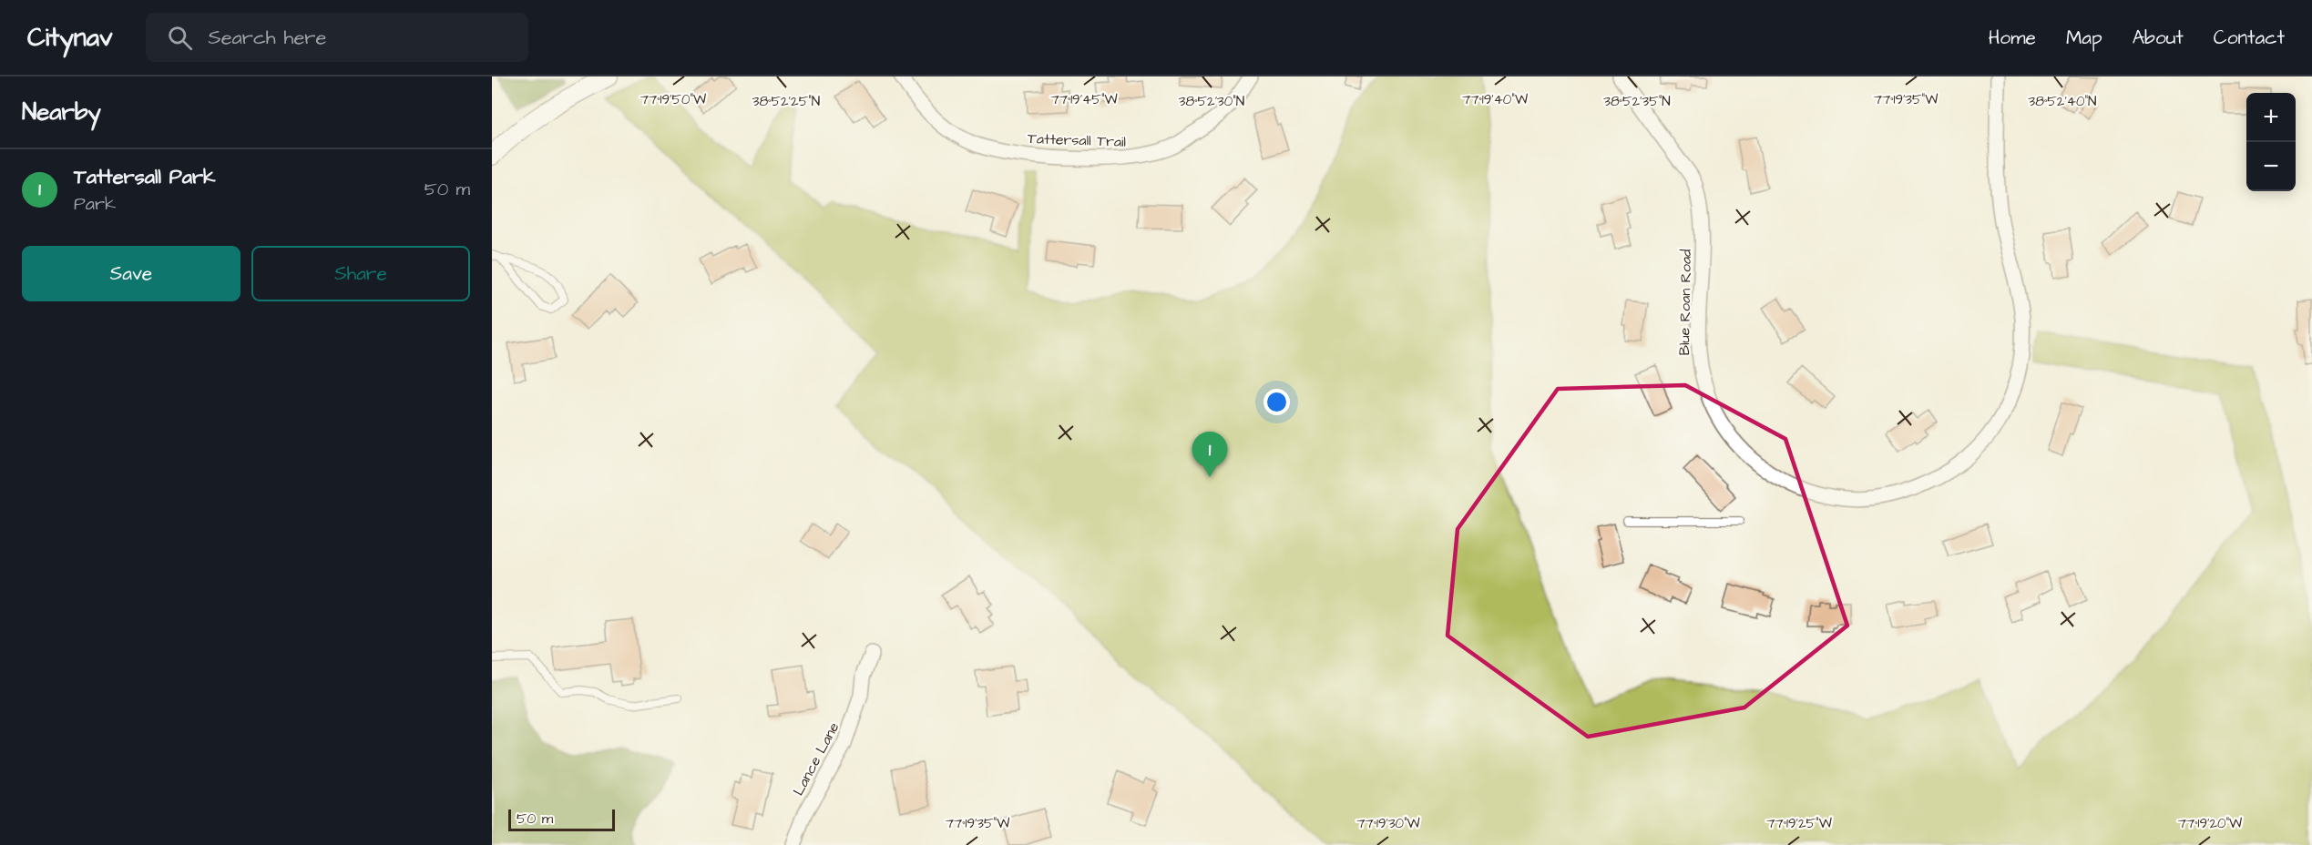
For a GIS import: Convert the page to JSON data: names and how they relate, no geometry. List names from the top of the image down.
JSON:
{
  "streets": {
    "street": ["Tattersall Trail", "Blue Roan Road", "Lance Lane"]
  },
  "scale_bar": "50 m",
  "page": {
    "header": "Citynav",
    "search": "Search here",
    "nav": [
      "Home",
      "Map",
      "About",
      "Contact"
    ],
    "heading": "Nearby",
    "map_buttons": ["+", "−"],
    "list": [
      {
        "mark": "1",
        "name": "Tattersall Park",
        "note": "Park",
        "value": "50 m"
      }
    ],
    "buttons": ["Save", "Share"],
    "pins": "1",
    "scale": "50 m"
  },
  "coordinates": [
    "77°19'40\"W",
    "77°19'35\"W",
    "77°19'50\"W",
    "77°19'45\"W",
    "38°52'40\"N",
    "38°52'25\"N",
    "38°52'30\"N",
    "38°52'35\"N",
    "77°19'30\"W",
    "77°19'25\"W",
    "77°19'20\"W"
  ]
}
